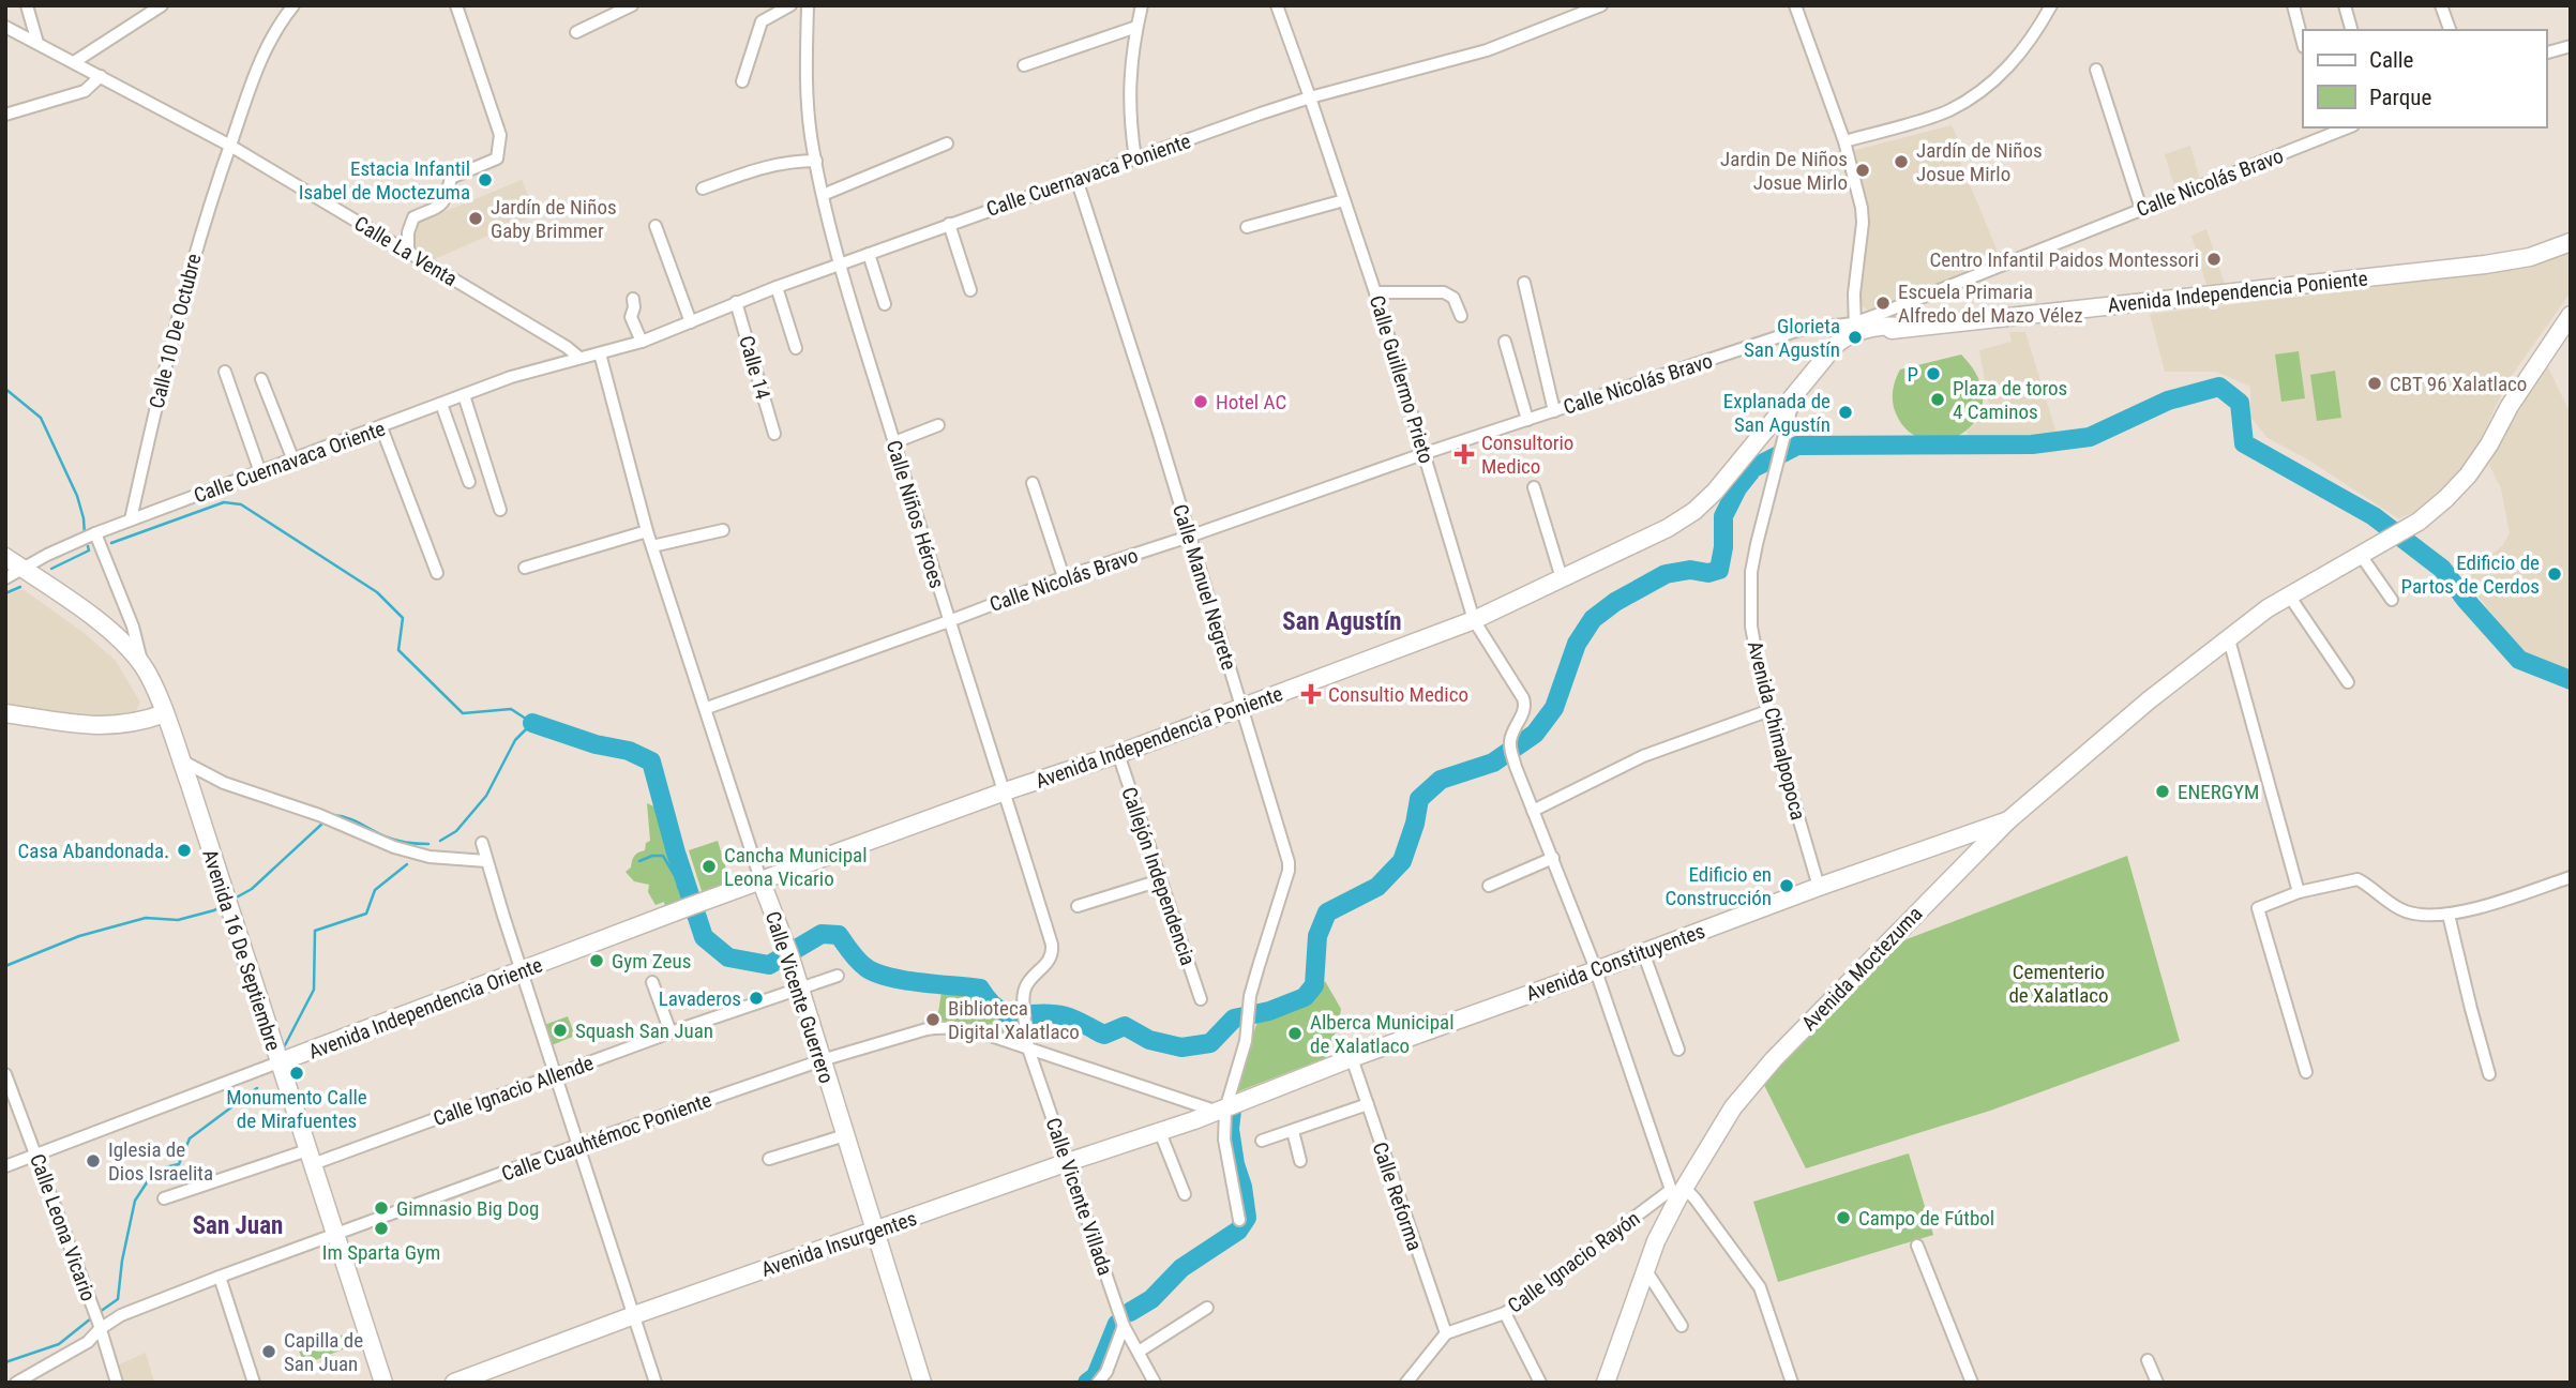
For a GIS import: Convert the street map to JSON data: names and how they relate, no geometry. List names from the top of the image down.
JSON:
{
  "streets": {
    "main road": [
      "Avenida Independencia Poniente",
      "Avenida 16 De Septiembre",
      "Avenida Constituyentes",
      "Avenida Moctezuma",
      "Calle Vicente Guerrero",
      "Avenida Independencia Oriente",
      "Avenida Insurgentes"
    ],
    "street": [
      "Calle Cuernavaca Poniente",
      "Calle Nicolás Bravo",
      "Calle La Venta",
      "Calle 10 De Octubre",
      "Calle 14",
      "Calle Guillermo Prieto",
      "Calle Cuernavaca Oriente",
      "Calle Niños Héroes",
      "Calle Manuel Negrete",
      "Avenida Chimalpopoca",
      "Callejón Independencia",
      "Calle Ignacio Allende",
      "Calle Cuauhtémoc Poniente",
      "Calle Vicente Villada",
      "Calle Reforma",
      "Calle Leona Vicario",
      "Calle Ignacio Rayón"
    ]
  },
  "crossings": [
    ["Calle Cuernavaca Poniente", "Calle La Venta"],
    ["Calle Cuernavaca Poniente", "Calle 14"],
    ["Calle Cuernavaca Poniente", "Calle Guillermo Prieto"],
    ["Calle Cuernavaca Poniente", "Calle Cuernavaca Oriente"],
    ["Calle Cuernavaca Poniente", "Calle Niños Héroes"],
    ["Calle Cuernavaca Poniente", "Calle Manuel Negrete"],
    ["Calle Cuernavaca Poniente", "Calle Vicente Guerrero"],
    ["Calle Nicolás Bravo", "Avenida Independencia Poniente"],
    ["Calle Nicolás Bravo", "Calle Guillermo Prieto"],
    ["Calle Nicolás Bravo", "Calle Niños Héroes"],
    ["Calle Nicolás Bravo", "Calle Manuel Negrete"],
    ["Calle Nicolás Bravo", "Calle Vicente Guerrero"],
    ["Calle La Venta", "Calle 10 De Octubre"],
    ["Calle La Venta", "Calle Cuernavaca Oriente"],
    ["Avenida Independencia Poniente", "Calle Guillermo Prieto"],
    ["Avenida Independencia Poniente", "Calle Niños Héroes"],
    ["Avenida Independencia Poniente", "Calle Manuel Negrete"],
    ["Avenida Independencia Poniente", "Avenida Chimalpopoca"],
    ["Avenida Independencia Poniente", "Callejón Independencia"],
    ["Avenida Independencia Poniente", "Calle Vicente Guerrero"],
    ["Avenida Independencia Poniente", "Avenida Independencia Oriente"],
    ["Calle 10 De Octubre", "Calle Cuernavaca Oriente"],
    ["Calle Cuernavaca Oriente", "Avenida 16 De Septiembre"],
    ["Calle Niños Héroes", "Calle Vicente Villada"],
    ["Calle Manuel Negrete", "Avenida Constituyentes"],
    ["Calle Manuel Negrete", "Calle Cuauhtémoc Poniente"],
    ["Calle Manuel Negrete", "Avenida Insurgentes"],
    ["Avenida Chimalpopoca", "Avenida Constituyentes"],
    ["Avenida 16 De Septiembre", "Avenida Independencia Oriente"],
    ["Avenida 16 De Septiembre", "Calle Ignacio Allende"],
    ["Avenida 16 De Septiembre", "Calle Cuauhtémoc Poniente"],
    ["Avenida Constituyentes", "Avenida Moctezuma"],
    ["Avenida Constituyentes", "Calle Cuauhtémoc Poniente"],
    ["Avenida Constituyentes", "Calle Reforma"],
    ["Avenida Constituyentes", "Avenida Insurgentes"],
    ["Avenida Moctezuma", "Calle Ignacio Rayón"],
    ["Calle Vicente Guerrero", "Avenida Independencia Oriente"],
    ["Calle Vicente Guerrero", "Calle Ignacio Allende"],
    ["Calle Vicente Guerrero", "Calle Cuauhtémoc Poniente"],
    ["Calle Vicente Guerrero", "Avenida Insurgentes"],
    ["Avenida Independencia Oriente", "Calle Leona Vicario"],
    ["Calle Cuauhtémoc Poniente", "Calle Vicente Villada"],
    ["Calle Cuauhtémoc Poniente", "Calle Leona Vicario"],
    ["Calle Cuauhtémoc Poniente", "Avenida Insurgentes"],
    ["Calle Vicente Villada", "Avenida Insurgentes"],
    ["Calle Reforma", "Calle Ignacio Rayón"]
  ],
  "districts": ["San Agustín", "San Juan"],
  "parks": ["Cementerio de Xalatlaco"],
  "places": {
    "other": [
      "Jardín de Niños Josue Mirlo",
      "Jardin De Niños Josue Mirlo",
      "Estacia Infantil Isabel de Moctezuma",
      "Jardín de Niños Gaby Brimmer",
      "Centro Infantil Paidos Montessori",
      "Escuela Primaria Alfredo del Mazo Vélez",
      "Glorieta San Agustín",
      "P",
      "CBT 96 Xalatlaco",
      "Plaza de toros 4 Caminos",
      "Hotel AC",
      "Explanada de San Agustín",
      "Edificio de Partos de Cerdos",
      "ENERGYM",
      "Casa Abandonada.",
      "Cancha Municipal Leona Vicario",
      "Edificio en Construcción",
      "Gym Zeus",
      "Lavaderos",
      "Biblioteca Digital Xalatlaco",
      "Squash San Juan",
      "Alberca Municipal de Xalatlaco",
      "Monumento Calle de Mirafuentes",
      "Iglesia de Dios Israelita",
      "Gimnasio Big Dog",
      "Campo de Fútbol",
      "Im Sparta Gym",
      "Capilla de San Juan"
    ],
    "health": ["Consultorio Medico", "Consultio Medico"]
  },
  "legend": ["Calle", "Parque"]
}
